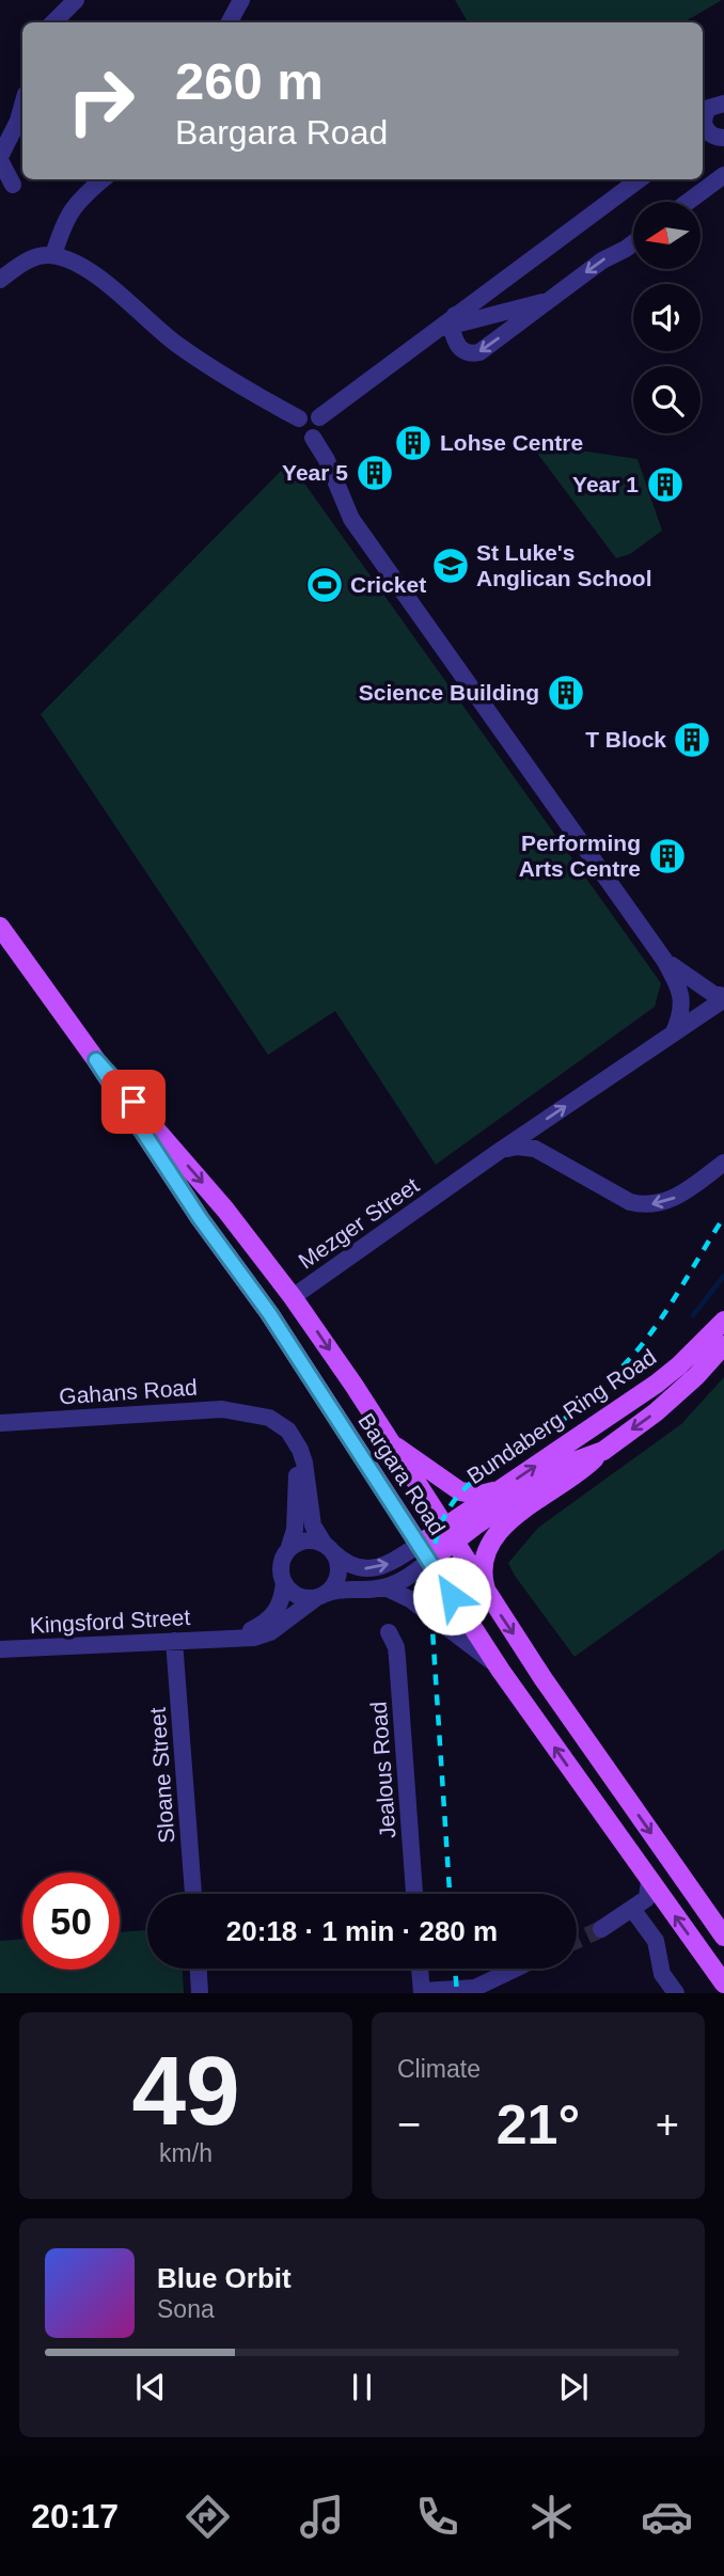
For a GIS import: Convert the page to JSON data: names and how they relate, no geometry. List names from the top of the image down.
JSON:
{
  "streets": {
    "main road": ["Bundaberg Ring Road", "Bargara Road"],
    "street": [
      "Mezger Street",
      "Gahans Road",
      "Kingsford Street",
      "Jealous Road",
      "Sloane Street"
    ]
  },
  "crossings": [
    ["Mezger Street", "Bargara Road"],
    ["Gahans Road", "Kingsford Street"],
    ["Bundaberg Ring Road", "Bargara Road"],
    ["Kingsford Street", "Sloane Street"]
  ],
  "one_way": ["Mezger Street"],
  "places": {
    "building": [
      "Lohse Centre",
      "Year 5",
      "Year 1",
      "Science Building",
      "T Block",
      "Performing Arts Centre"
    ],
    "school or university": ["St Luke's Anglican School"],
    "sports": ["Cricket"]
  },
  "north": "left",
  "page": {
    "turn": ["260 m", "Bargara Road"],
    "limit": "50",
    "trip": "20:18 · 1 min · 280 m",
    "tile": [
      ["49", "km/h"],
      "Climate"
    ],
    "heat": ["−", "21°", "+"],
    "song": ["Blue Orbit", "Sona"],
    "tabs": "20:17"
  }
}
